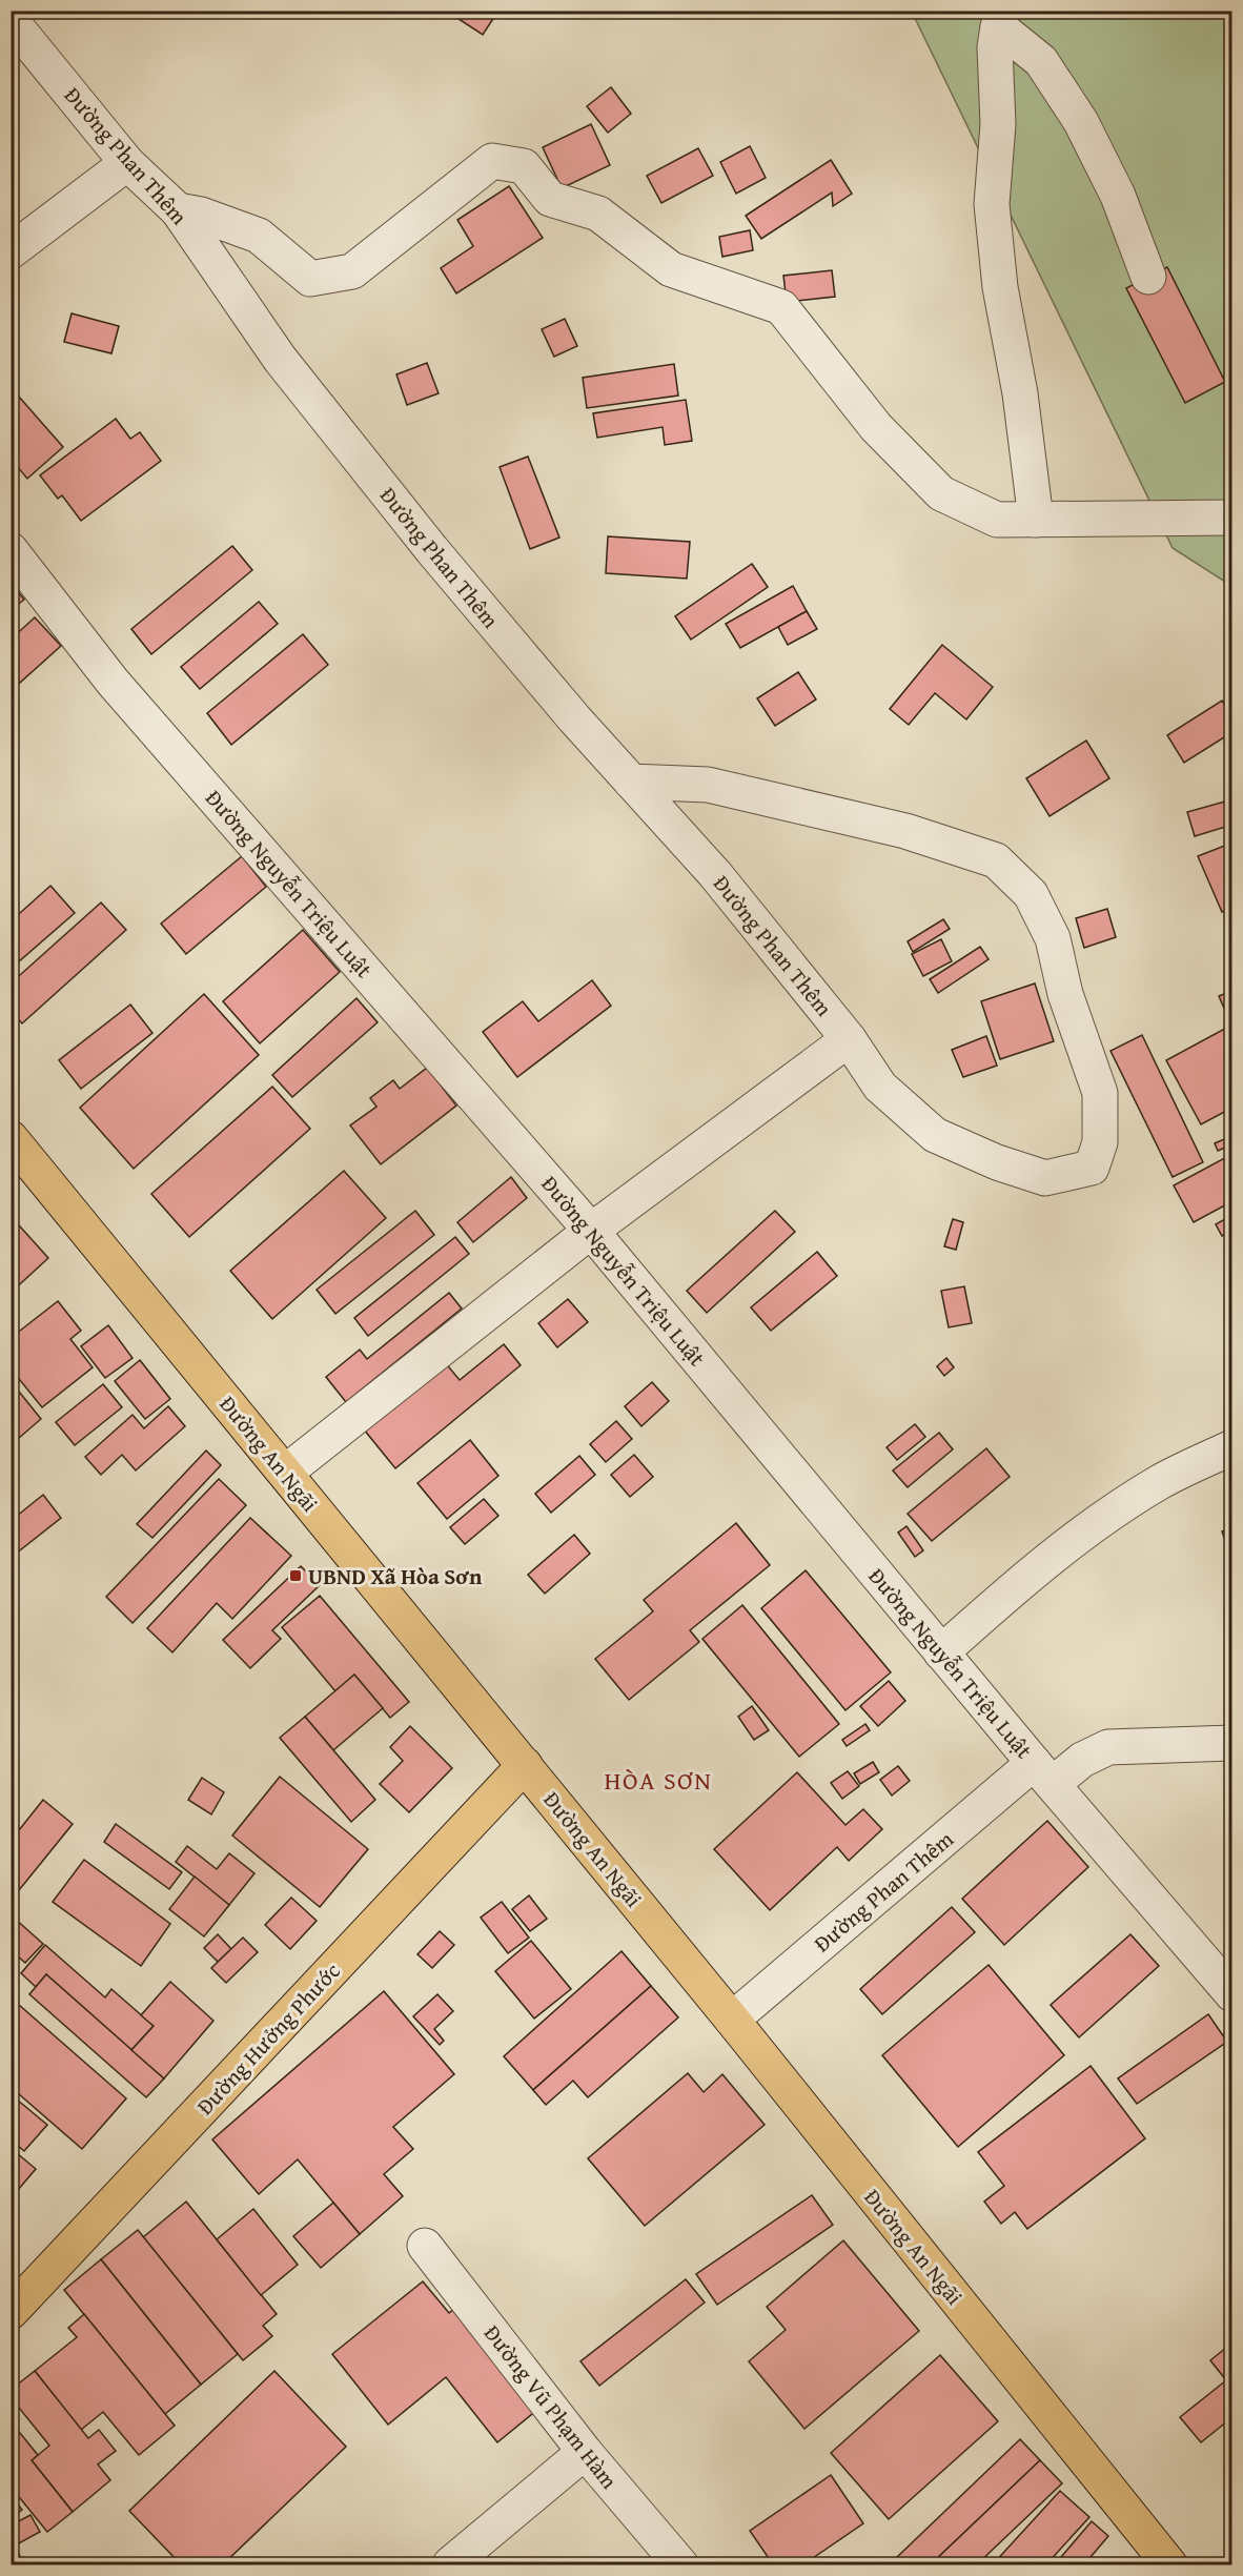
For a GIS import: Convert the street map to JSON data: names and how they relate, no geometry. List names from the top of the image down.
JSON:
{
  "streets": {
    "main road": ["Đường An Ngãi", "Đường Hưởng Phước"],
    "street": ["Đường Phan Thêm", "Đường Nguyễn Triệu Luật", "Đường Vũ Phạm Hàm"]
  },
  "crossings": [
    ["Đường Phan Thêm", "Đường Nguyễn Triệu Luật"],
    ["Đường Phan Thêm", "Đường An Ngãi"],
    ["Đường An Ngãi", "Đường Hưởng Phước"]
  ],
  "districts": ["HÒA SƠN"],
  "places": {
    "transit": ["UBND Xã Hòa Sơn"]
  }
}
